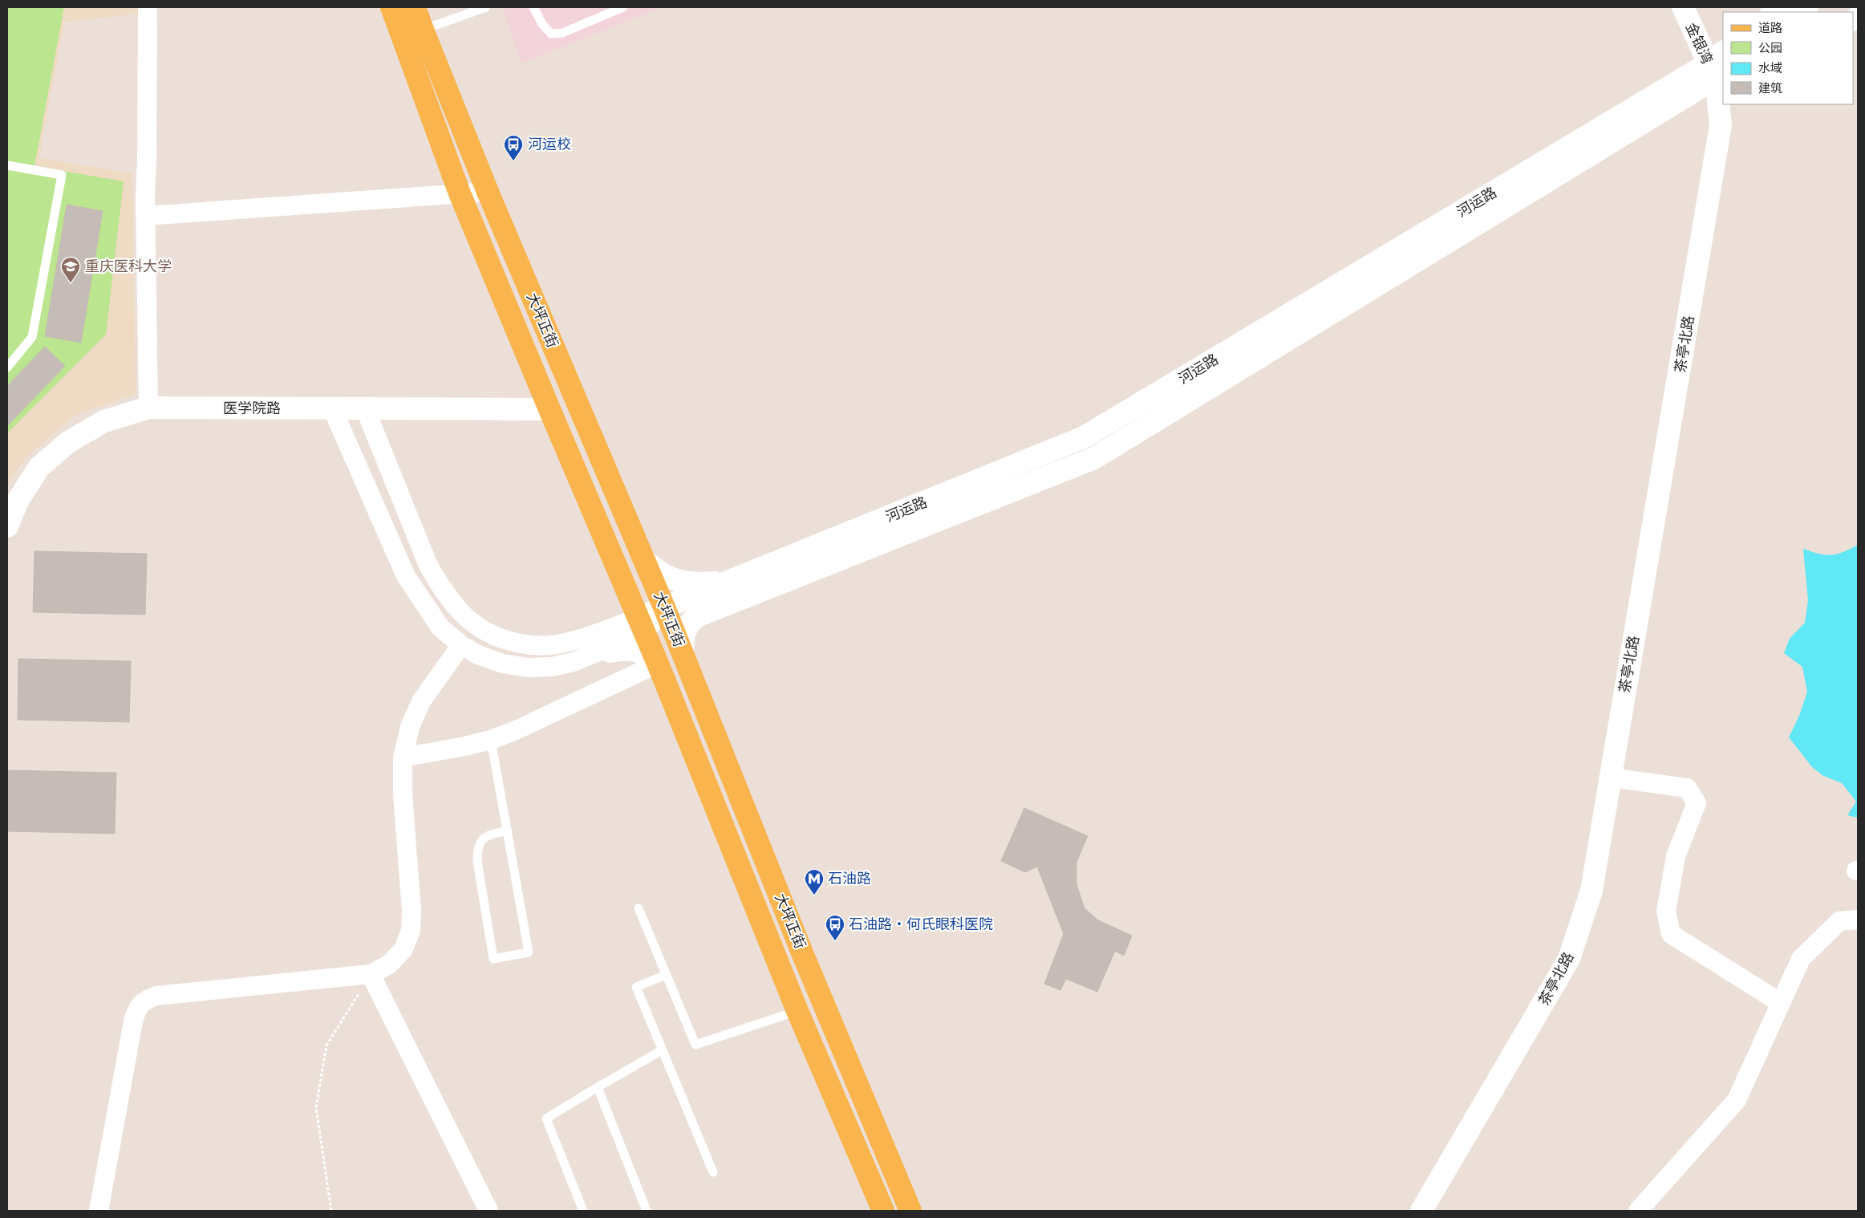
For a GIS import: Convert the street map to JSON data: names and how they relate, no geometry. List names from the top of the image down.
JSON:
{
  "streets": {
    "main road": [
      "金银湾",
      "河运路",
      "大坪正街",
      "茶亭北路",
      "医学院路"
    ]
  },
  "crossings": [
    ["金银湾", "河运路"],
    ["金银湾", "茶亭北路"],
    ["河运路", "大坪正街"],
    ["河运路", "茶亭北路"],
    ["大坪正街", "医学院路"]
  ],
  "places": {
    "bus stop": ["河运校", "石油路‧何氏眼科医院"],
    "school or university": ["重庆医科大学"],
    "metro station": ["石油路"]
  },
  "legend": [
    "道路",
    "公园",
    "水域",
    "建筑"
  ]
}
